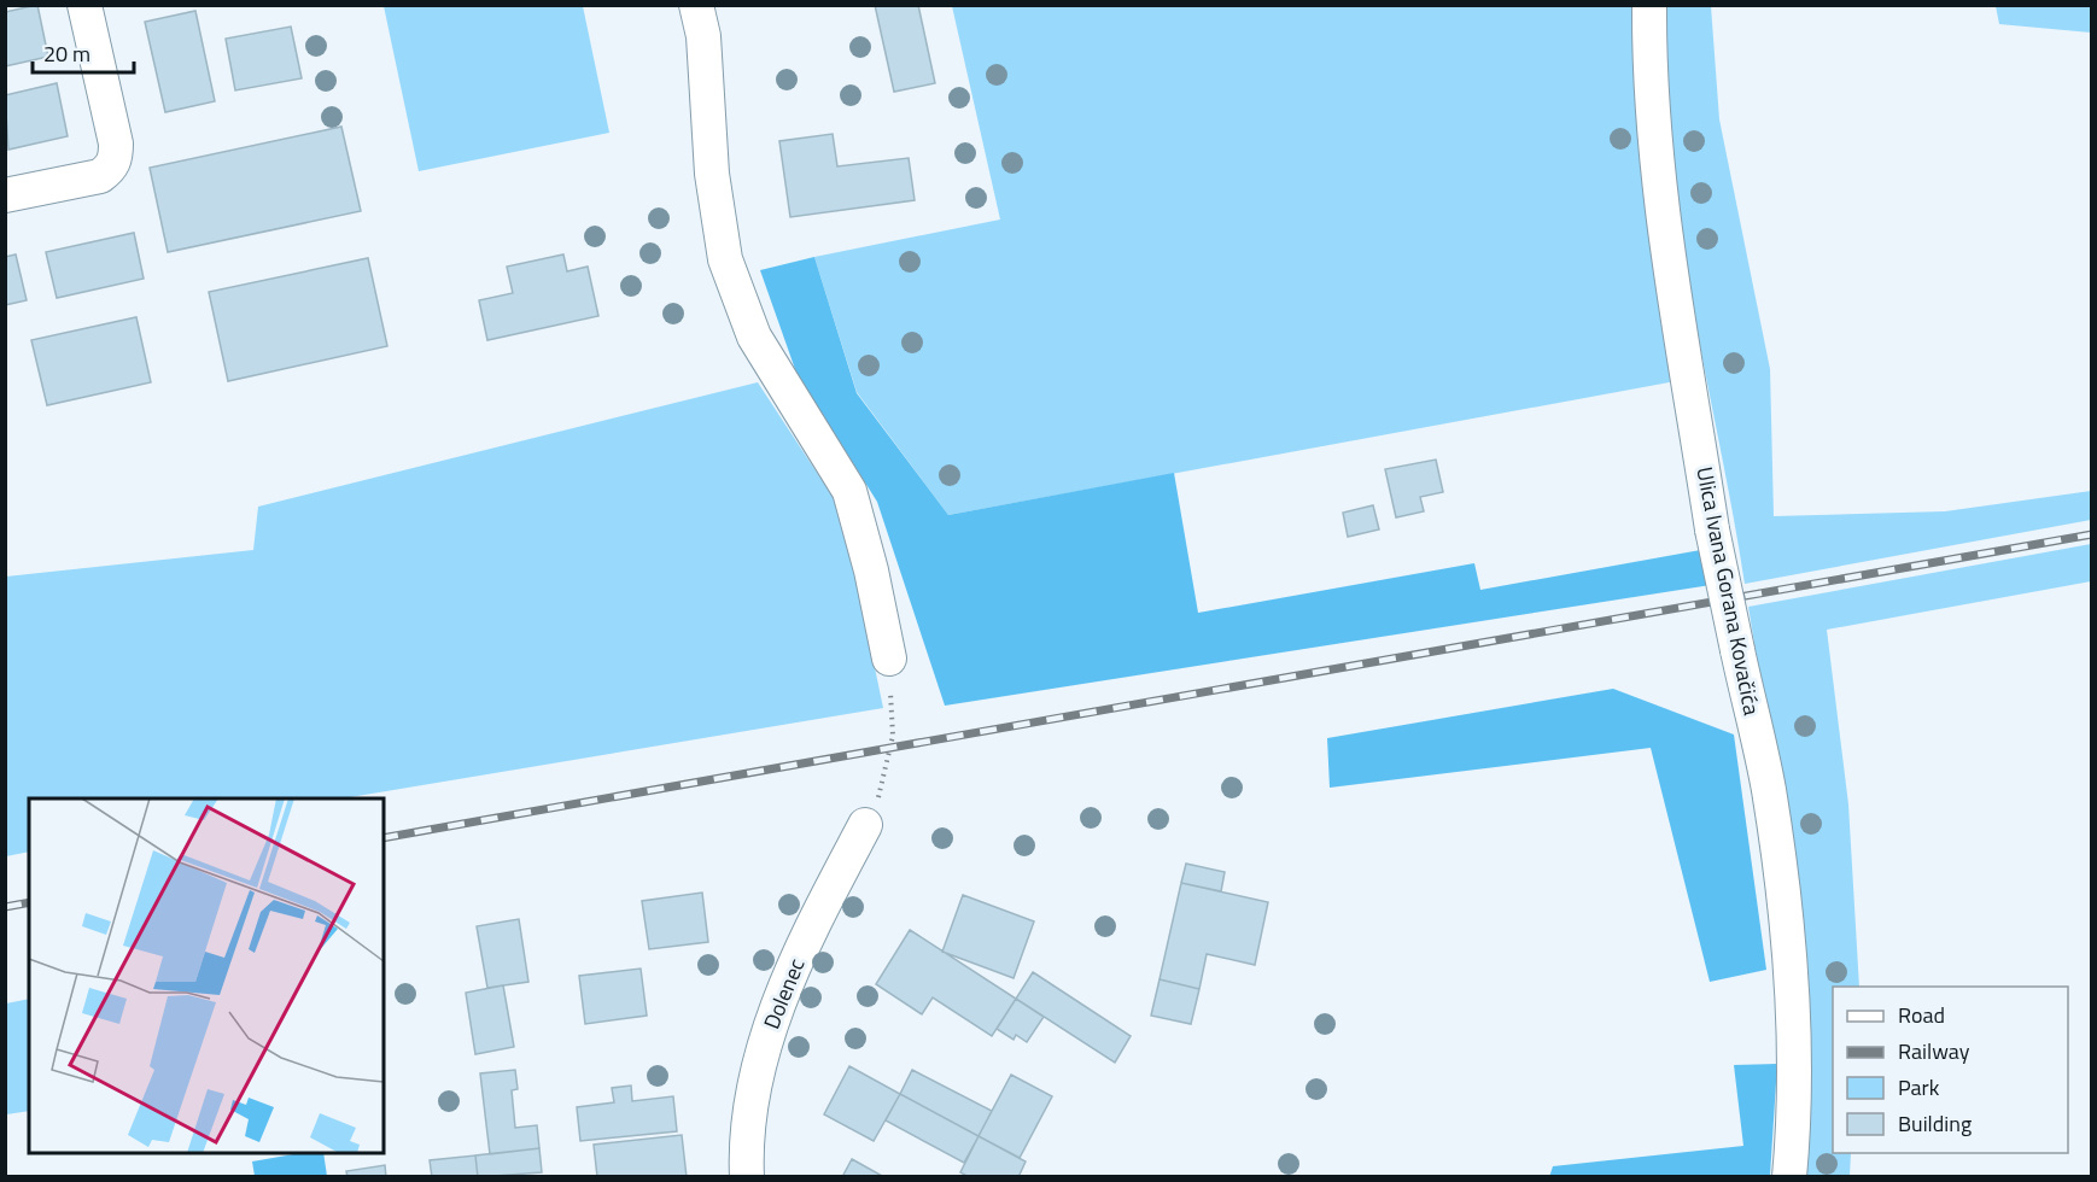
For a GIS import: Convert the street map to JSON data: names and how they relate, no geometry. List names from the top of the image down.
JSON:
{
  "streets": {
    "street": ["Ulica Ivana Gorana Kovačića", "Dolenec"]
  },
  "legend": [
    "Road",
    "Railway",
    "Park",
    "Building"
  ],
  "scale_bar": "20 m"
}
